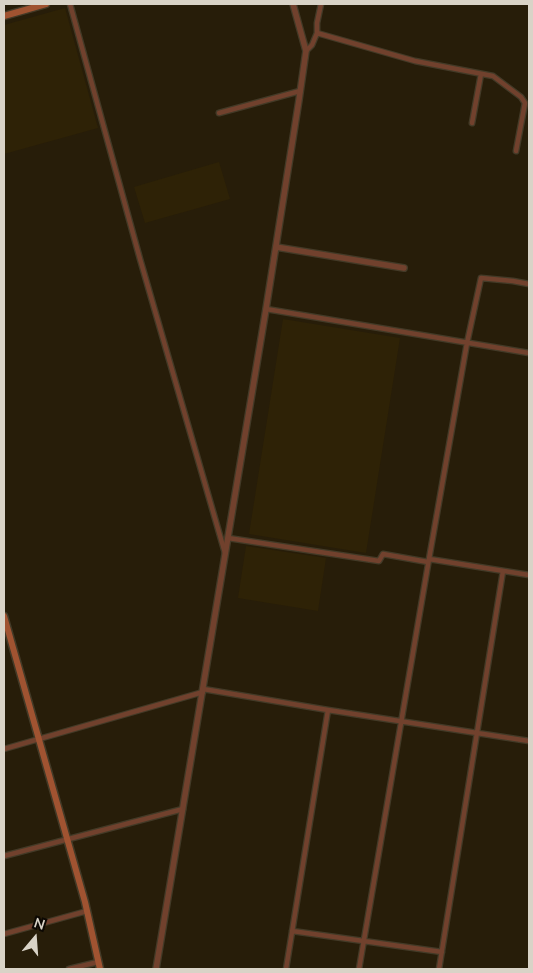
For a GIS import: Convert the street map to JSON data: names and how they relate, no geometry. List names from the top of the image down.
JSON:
{
  "north": "top"
}
